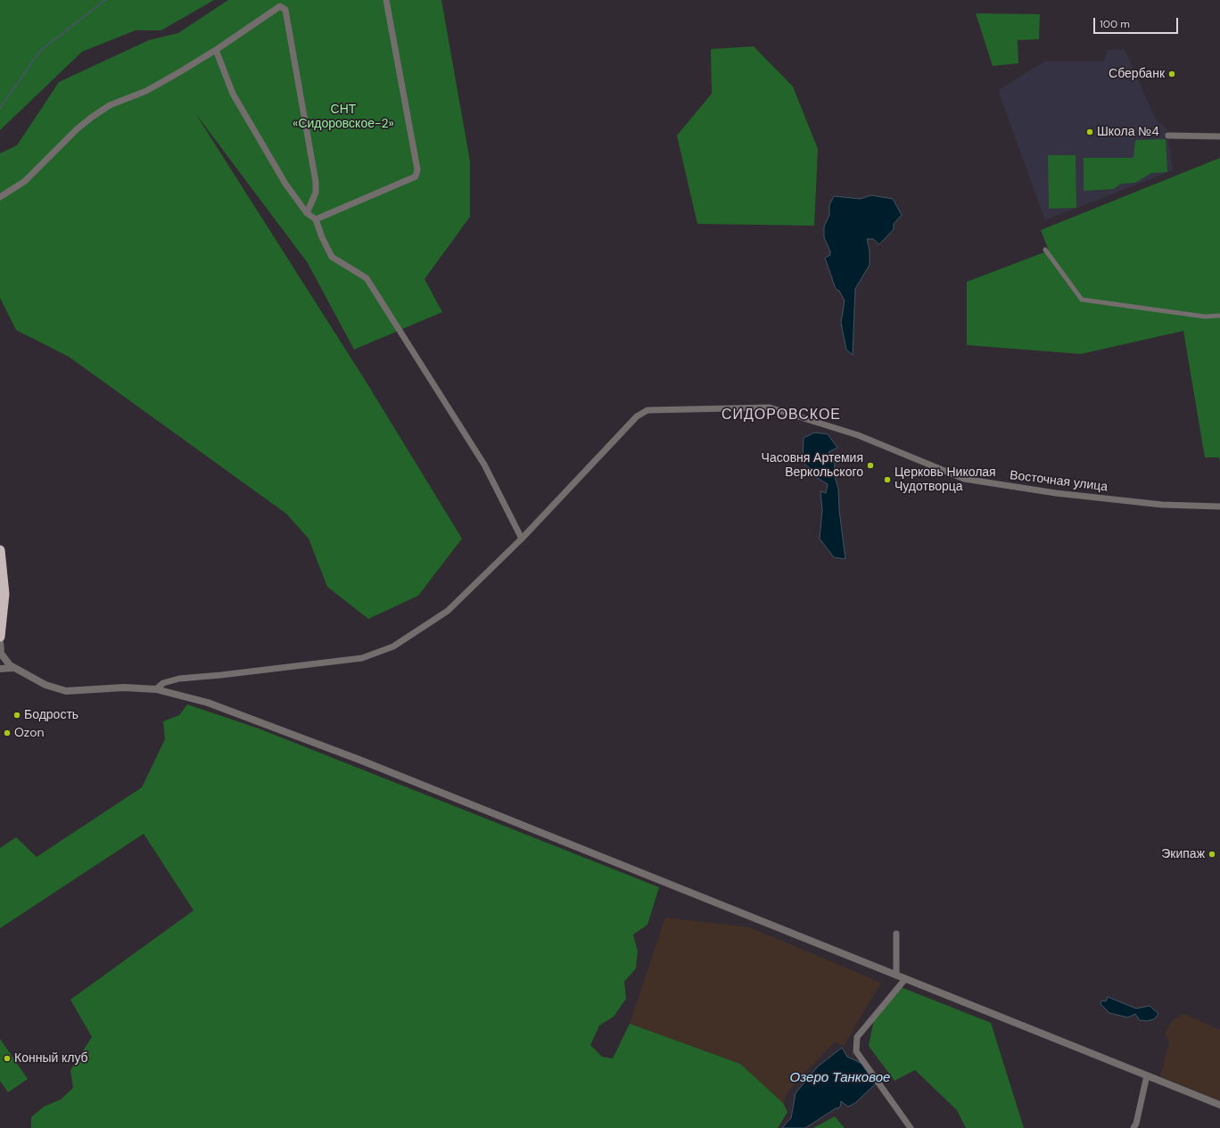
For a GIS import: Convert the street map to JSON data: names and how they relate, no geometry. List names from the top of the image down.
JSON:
{
  "streets": {
    "street": ["Восточная улица"]
  },
  "districts": ["СИДОРОВСКОЕ"],
  "water": ["Озеро Танковое"],
  "parks": ["СНТ «Сидоровское-2»"],
  "places": [
    "Сбербанк",
    "Школа №4",
    "Часовня Артемия Веркольского",
    "Церковь Николая Чудотворца",
    "Бодрость",
    "Ozon",
    "Экипаж",
    "Конный клуб"
  ],
  "scale_bar": "100 m"
}
